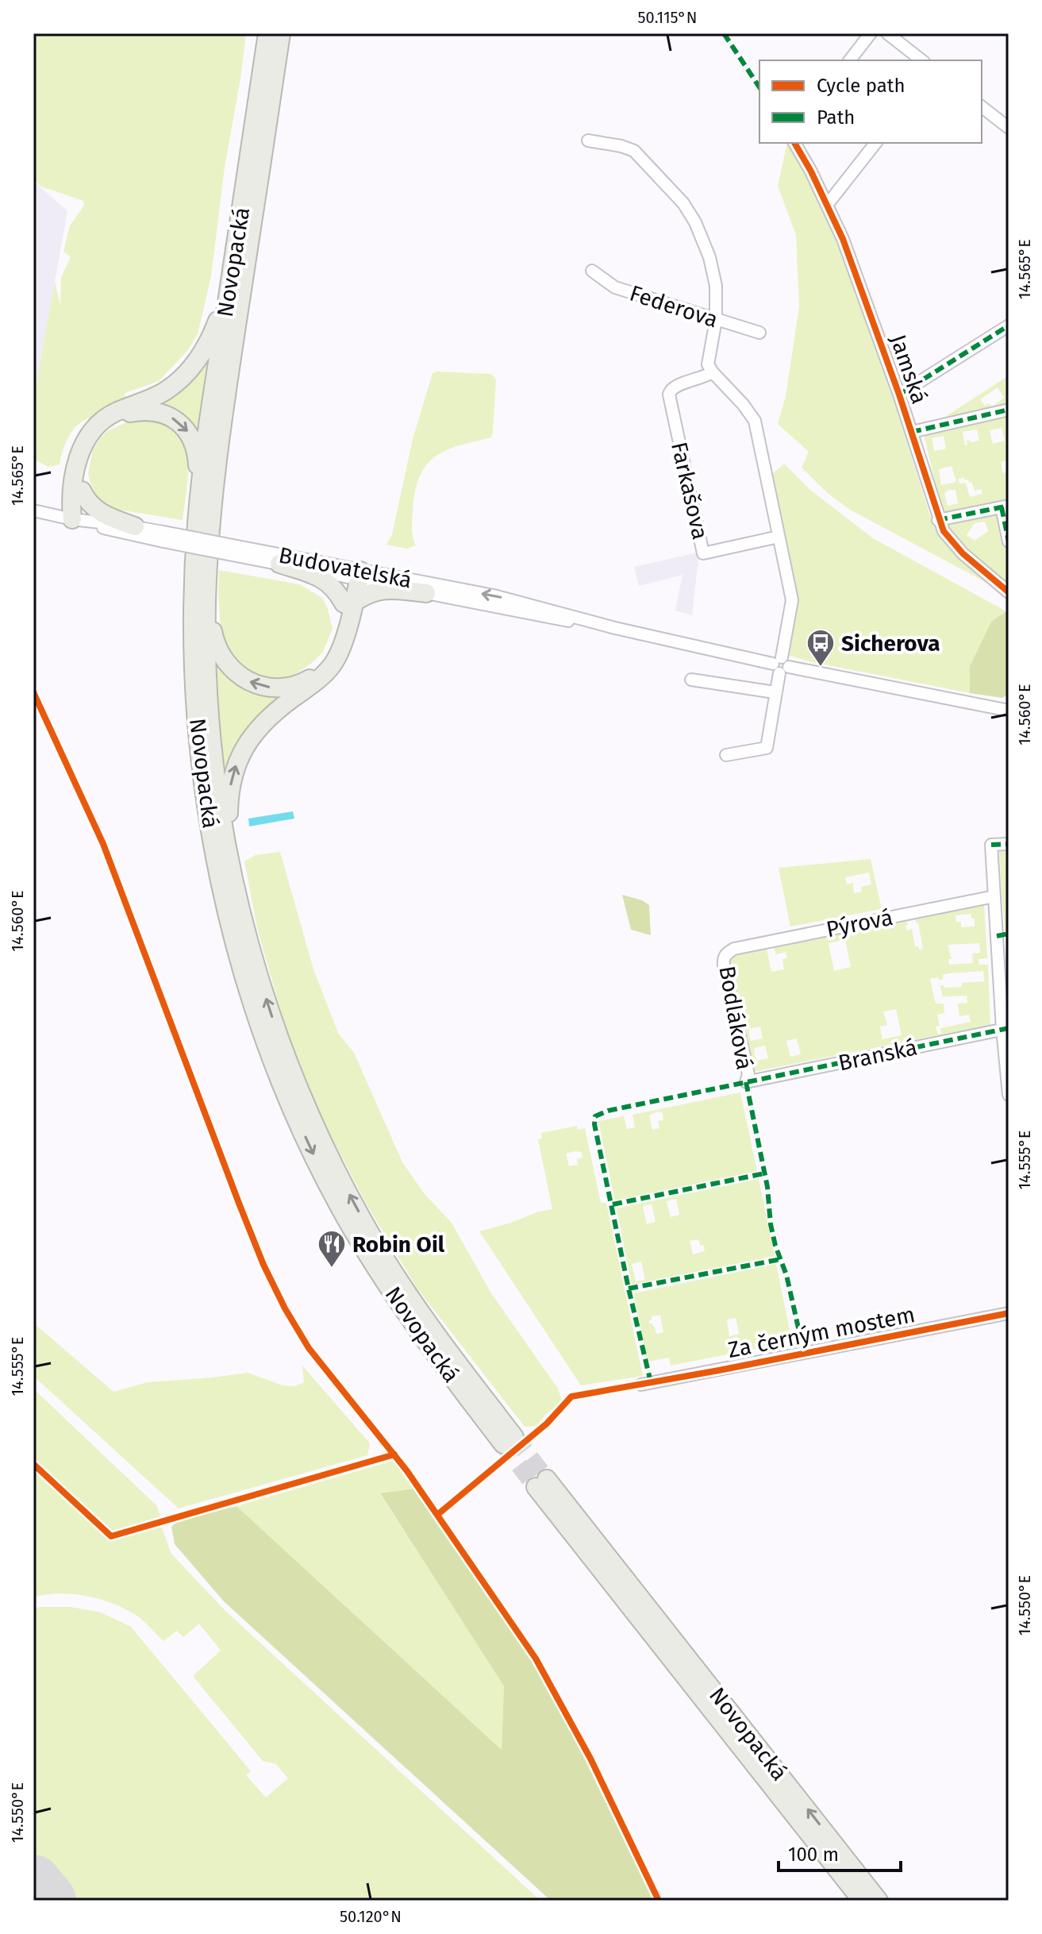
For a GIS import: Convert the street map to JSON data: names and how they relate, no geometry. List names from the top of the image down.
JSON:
{
  "streets": {
    "highway": ["Novopacká"],
    "street": [
      "Federova",
      "Jamská",
      "Farkašova",
      "Budovatelská",
      "Pýrová",
      "Bodláková",
      "Branská",
      "Za černým mostem"
    ]
  },
  "crossings": [
    ["Pýrová", "Bodláková"],
    ["Bodláková", "Branská"]
  ],
  "places": {
    "bus stop": ["Sicherova"],
    "restaurant": ["Robin Oil"]
  },
  "legend": ["Cycle path", "Path"],
  "scale_bar": "100 m",
  "coordinates": [
    "50.115°N",
    "14.565°E",
    "14.560°E",
    "14.555°E",
    "14.550°E",
    "50.120°N"
  ]
}
